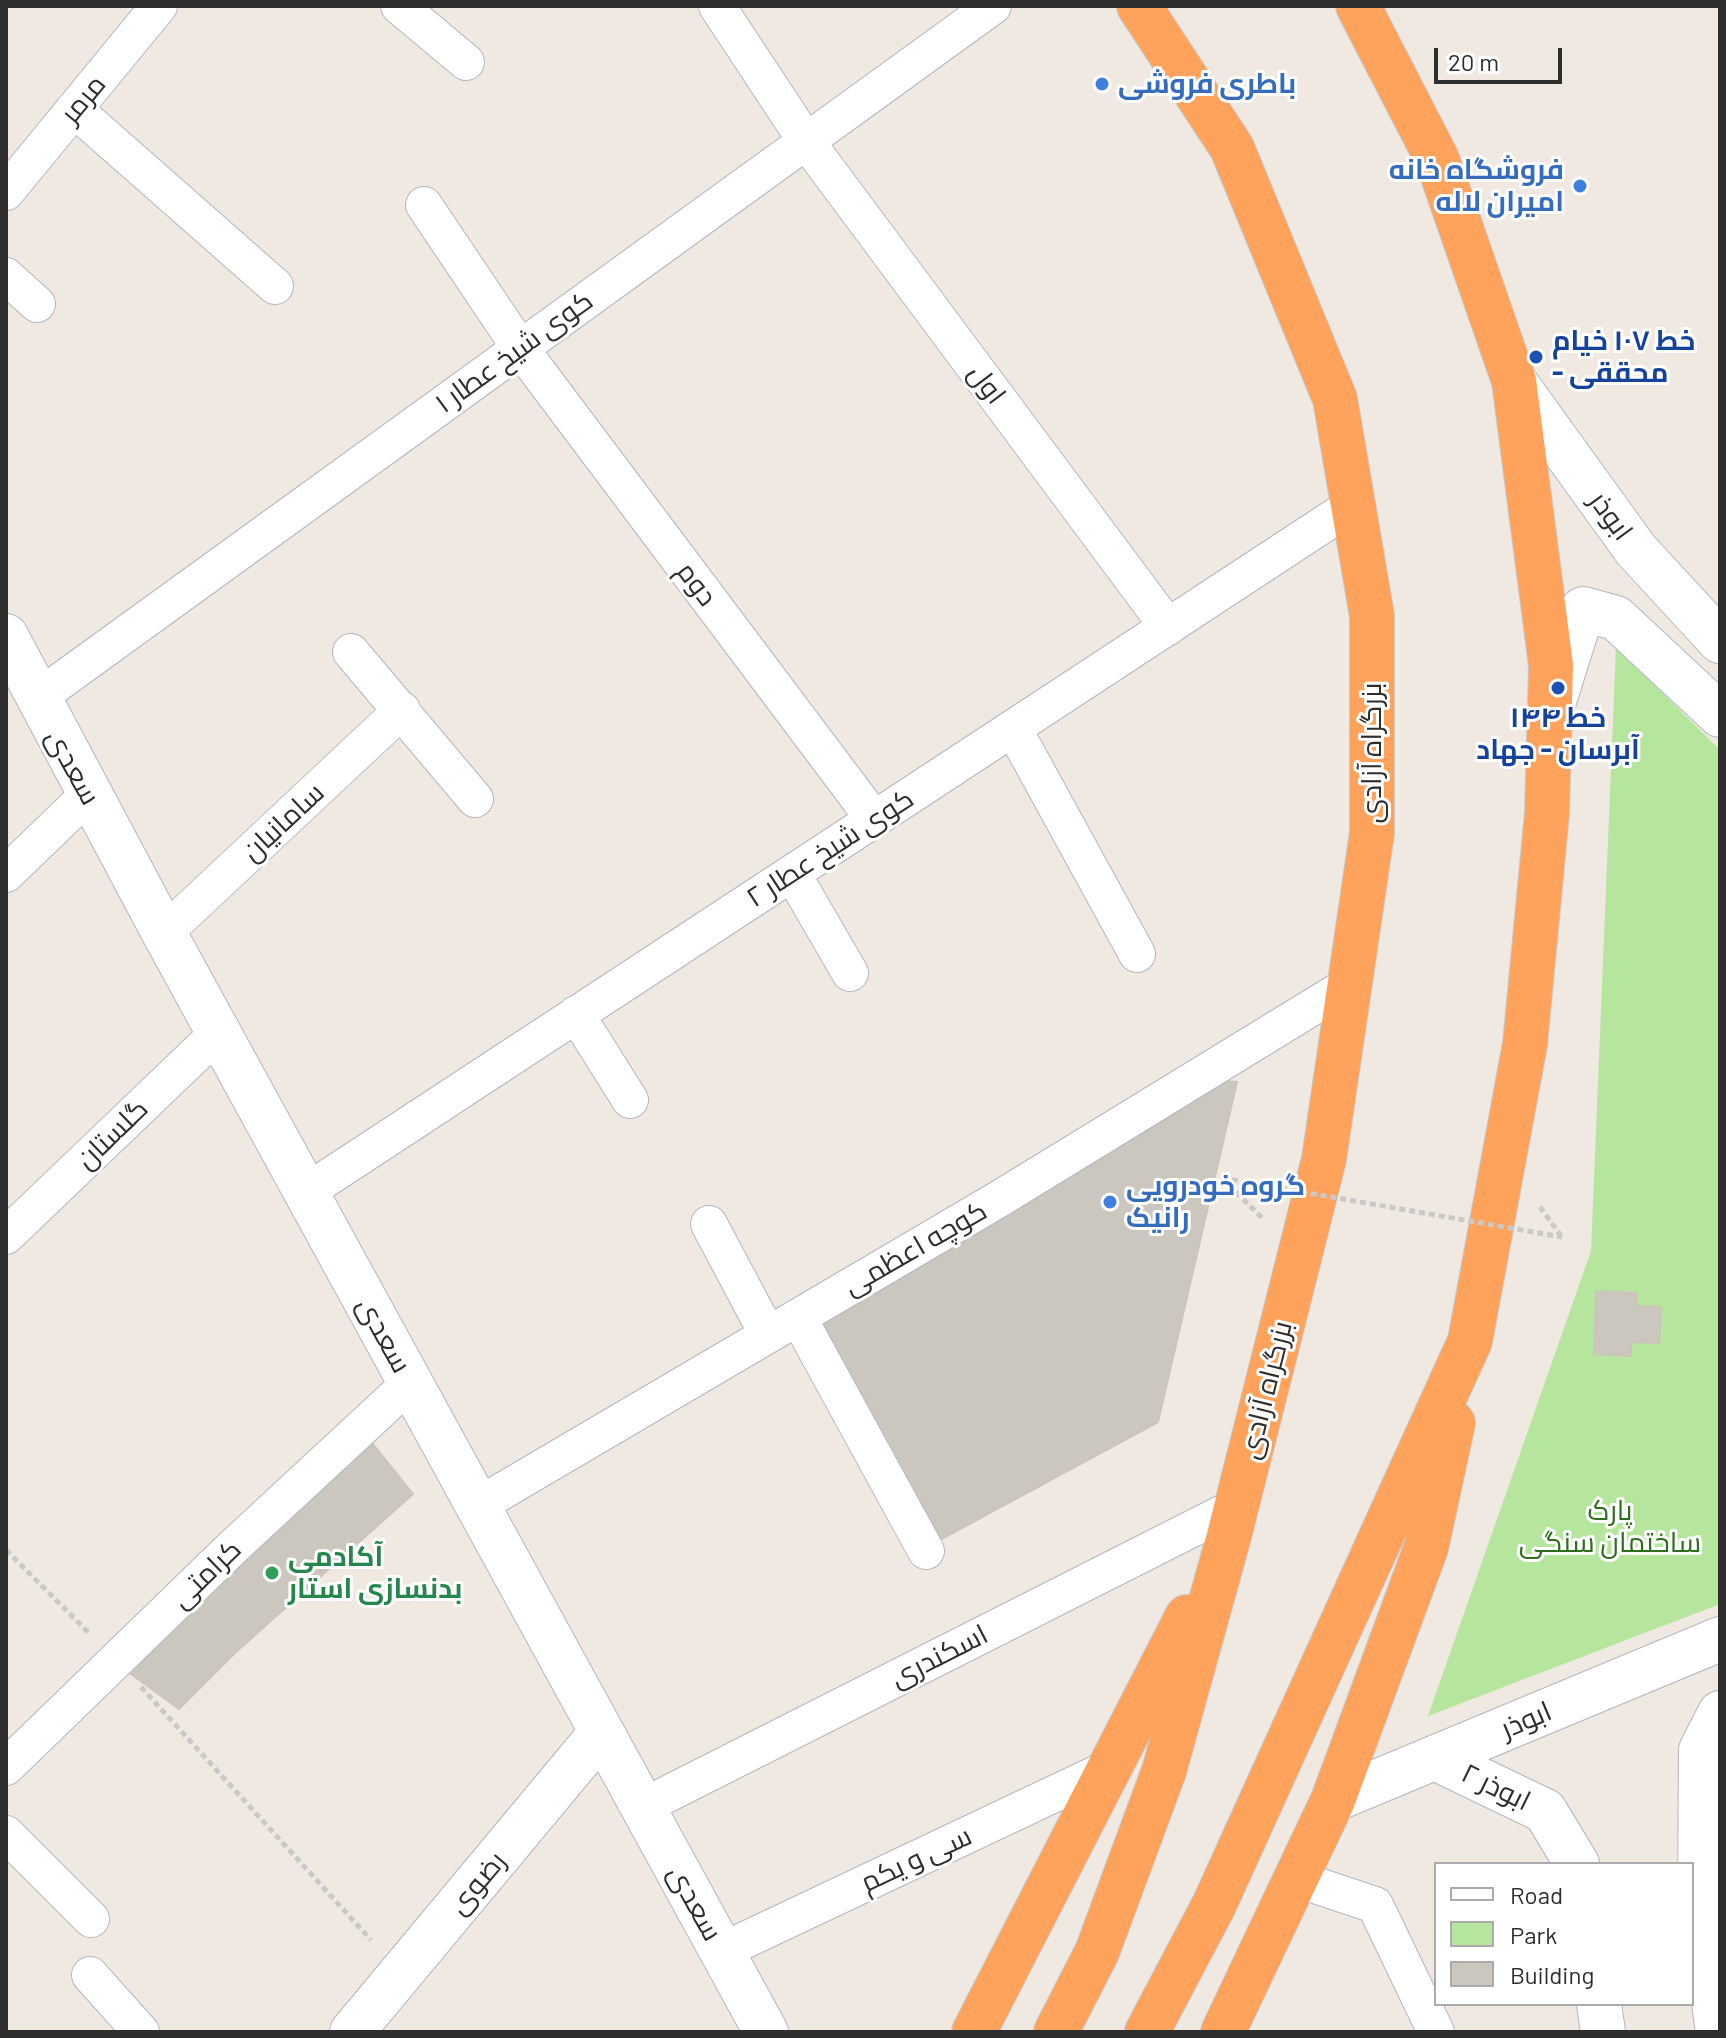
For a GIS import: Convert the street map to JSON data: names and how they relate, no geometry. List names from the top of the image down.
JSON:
{
  "streets": {
    "highway": ["بزرگراه آزادی"],
    "main road": [
      "ابوذر",
      "سعدی",
      "ابوذر ۲",
      "رضوی"
    ],
    "street": [
      "مرمر",
      "کوی شیخ عطار ۱",
      "اول",
      "دوم",
      "سامانیان",
      "کوی شیخ عطار ۲",
      "گلستان",
      "کوچه اعظمی",
      "کرامتی",
      "اسکندری",
      "سی و یکم"
    ]
  },
  "crossings": [
    ["کوی شیخ عطار ۱", "اول"],
    ["کوی شیخ عطار ۱", "دوم"],
    ["کوی شیخ عطار ۱", "سعدی"],
    ["اول", "کوی شیخ عطار ۲"],
    ["ابوذر", "ابوذر ۲"],
    ["دوم", "کوی شیخ عطار ۲"],
    ["بزرگراه آزادی", "کوی شیخ عطار ۲"],
    ["بزرگراه آزادی", "کوچه اعظمی"],
    ["بزرگراه آزادی", "اسکندری"],
    ["بزرگراه آزادی", "سی و یکم"],
    ["سعدی", "سامانیان"],
    ["سعدی", "کوی شیخ عطار ۲"],
    ["سعدی", "گلستان"],
    ["سعدی", "کوچه اعظمی"],
    ["سعدی", "کرامتی"],
    ["سعدی", "اسکندری"],
    ["سعدی", "سی و یکم"],
    ["سعدی", "رضوی"]
  ],
  "parks": ["پارک ساختمان سنگی"],
  "places": [
    "باطری فروشی",
    "فروشگاه خانه امیران لاله",
    "خط ۱۰۷ خیام - محققی",
    "خط ۱۴۴ آبرسان - جهاد",
    "گروه خودرویی رانیک",
    "آکادمی بدنسازی استار"
  ],
  "legend": ["Road", "Park", "Building"],
  "scale_bar": "20 m"
}
